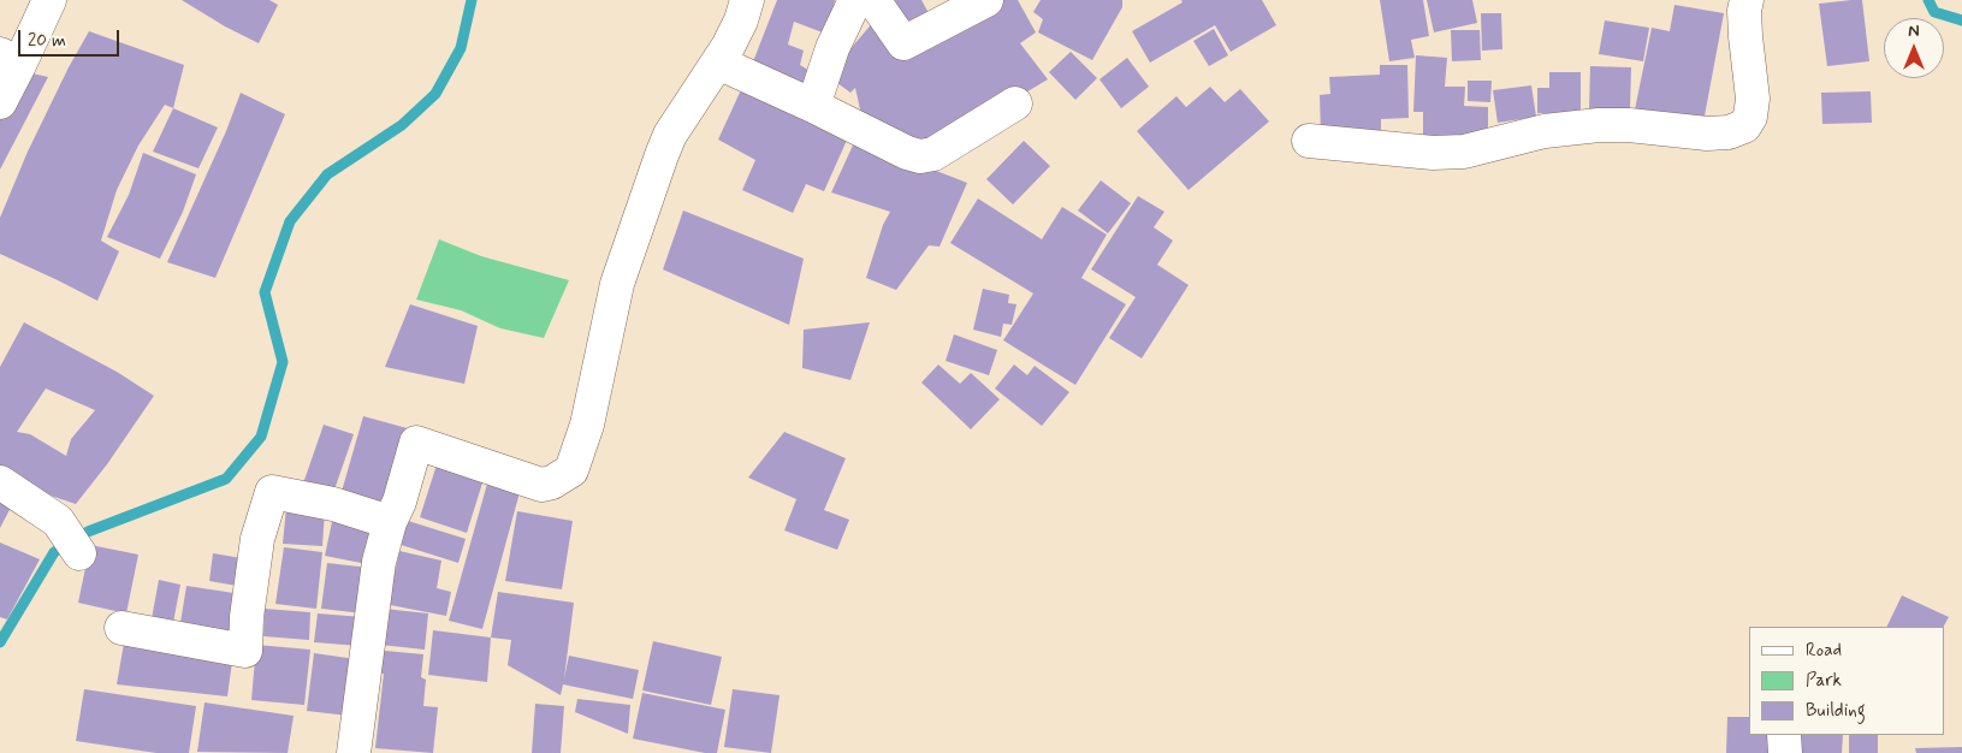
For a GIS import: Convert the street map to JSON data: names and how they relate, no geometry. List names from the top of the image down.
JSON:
{
  "legend": ["Road", "Park", "Building"],
  "scale_bar": "20 m",
  "north": "top"
}
